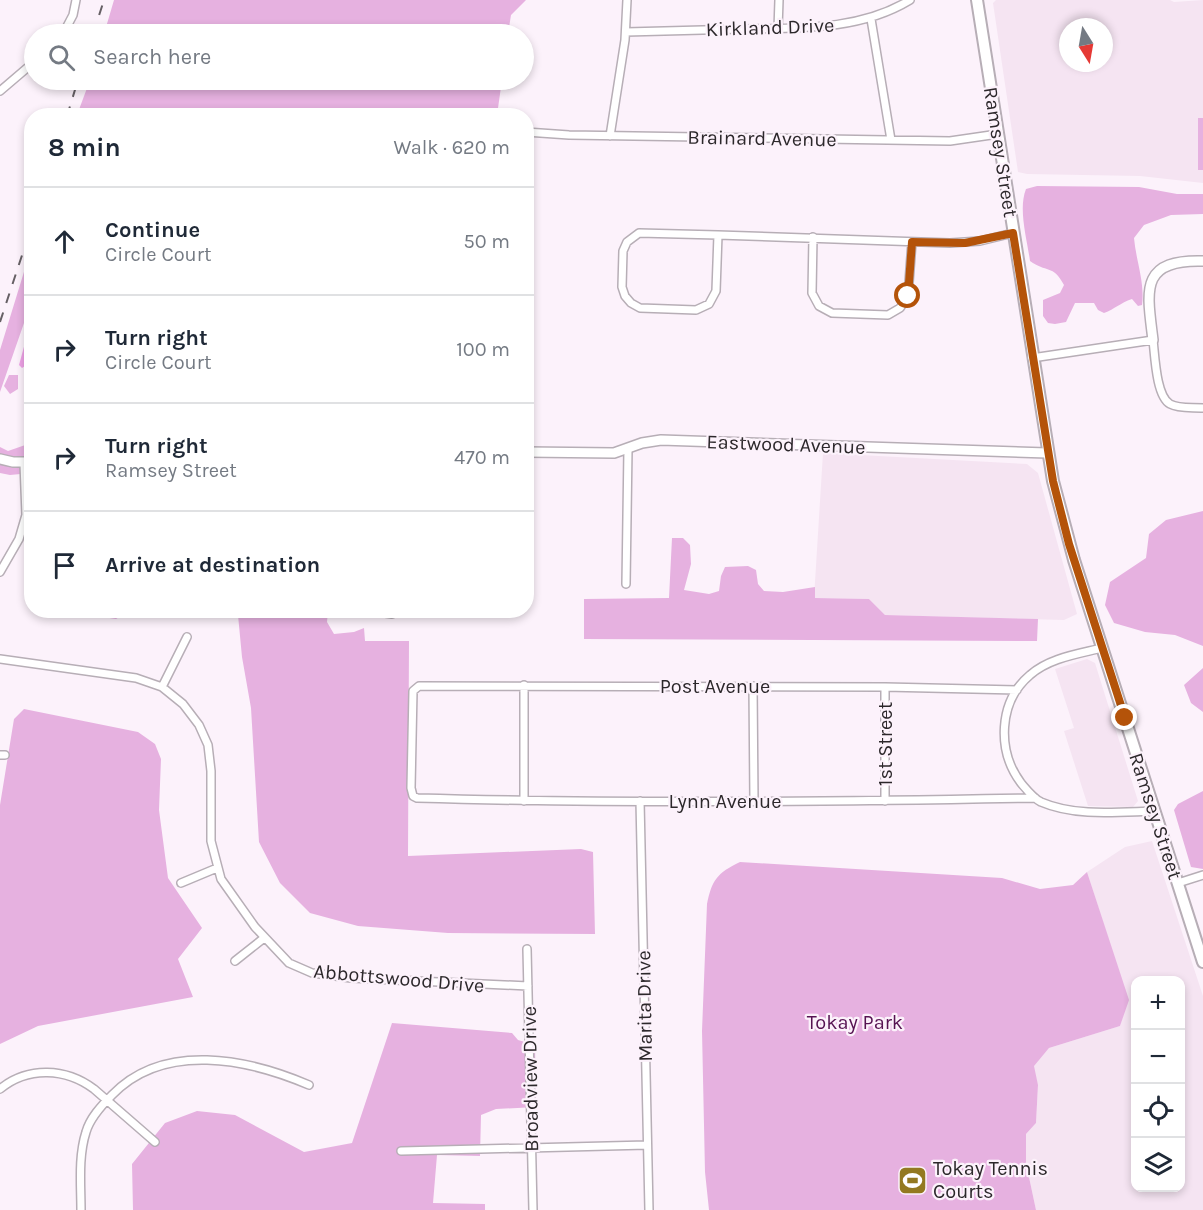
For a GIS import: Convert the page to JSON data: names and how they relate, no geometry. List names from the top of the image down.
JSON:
{
  "streets": {
    "main road": ["Ramsey Street"],
    "street": [
      "Kirkland Drive",
      "Brainard Avenue",
      "Eastwood Avenue",
      "Post Avenue",
      "1st Street",
      "Lynn Avenue",
      "Abbottswood Drive",
      "Marita Drive",
      "Broadview Drive"
    ]
  },
  "crossings": [
    ["Brainard Avenue", "Ramsey Street"],
    ["Ramsey Street", "Eastwood Avenue"],
    ["Post Avenue", "1st Street"],
    ["Post Avenue", "Lynn Avenue"],
    ["1st Street", "Lynn Avenue"],
    ["Lynn Avenue", "Marita Drive"],
    ["Abbottswood Drive", "Broadview Drive"]
  ],
  "parks": ["Tokay Park"],
  "places": {
    "sports": ["Tokay Tennis Courts"]
  },
  "north": "bottom",
  "page": {
    "search": "Search here",
    "heading": ["8 min", "Walk · 620 m"],
    "list": [
      ["Continue", "Circle Court", "50 m"],
      ["Turn right", "Circle Court", "100 m"],
      ["Turn right", "Ramsey Street", "470 m"],
      "Arrive at destination"
    ],
    "map_buttons": ["+", "−"]
  }
}
